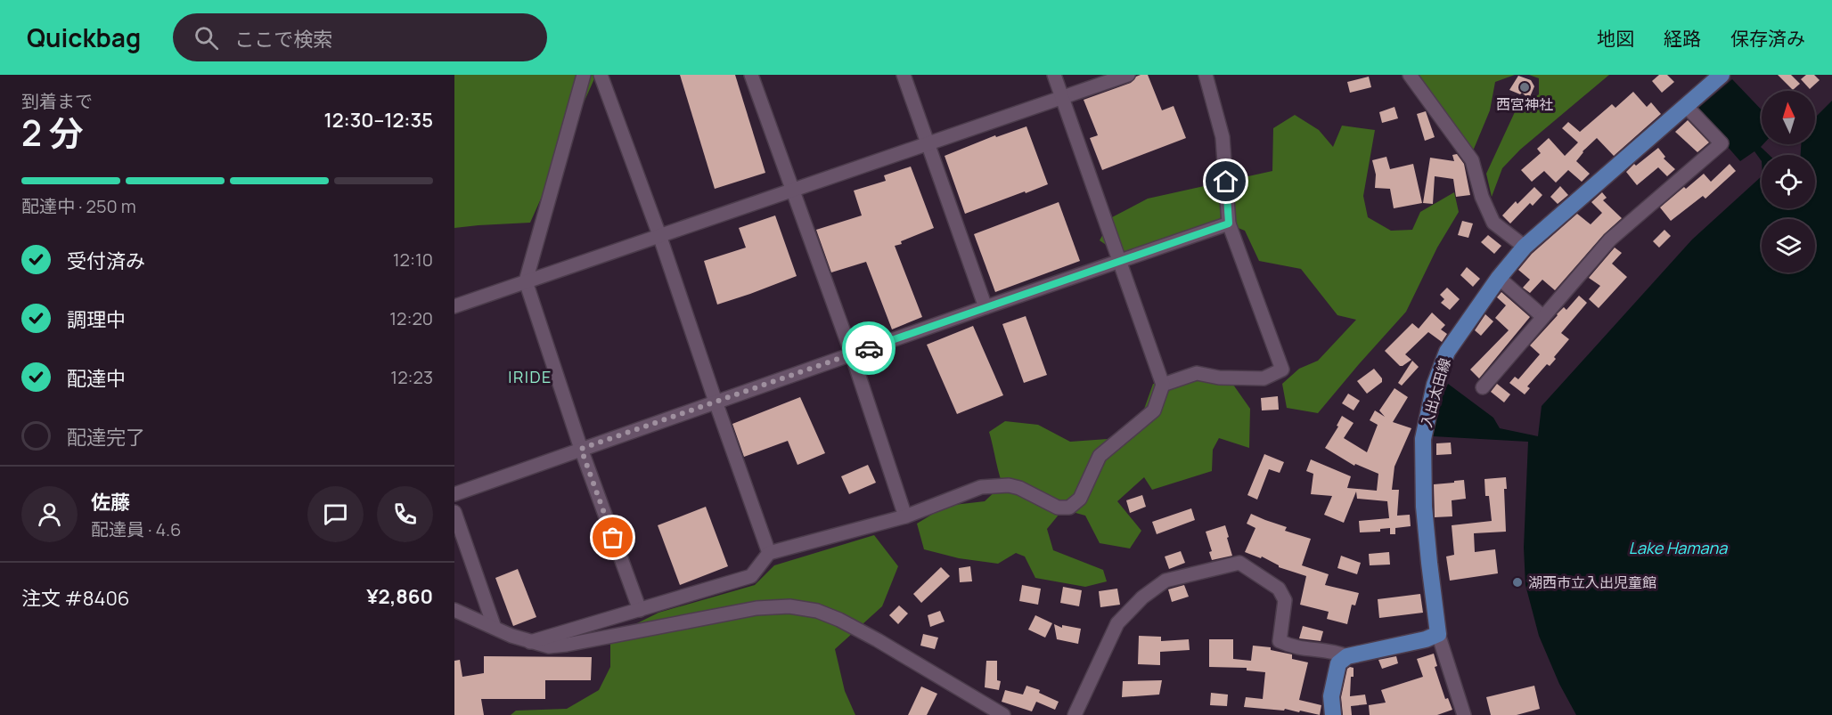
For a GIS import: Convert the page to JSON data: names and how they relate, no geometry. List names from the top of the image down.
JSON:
{
  "streets": {
    "main road": ["入出太田線"]
  },
  "districts": ["IRIDE"],
  "water": ["Lake Hamana"],
  "places": ["西宮神社", "湖西市立入出児童館"],
  "north": "top",
  "page": {
    "header": "Quickbag",
    "search": "ここで検索",
    "nav": ["地図", "経路", "保存済み"],
    "heading": ["2 分", "到着まで", "12:30–12:35"],
    "panel": [
      "佐藤",
      "配達員 · 4.6",
      "注文 #8406",
      "¥2,860"
    ],
    "bar": "配達中 · 250 m",
    "list": [
      ["受付済み", "12:10"],
      ["調理中", "12:20"],
      ["配達中", "12:23"],
      "配達完了"
    ]
  }
}
